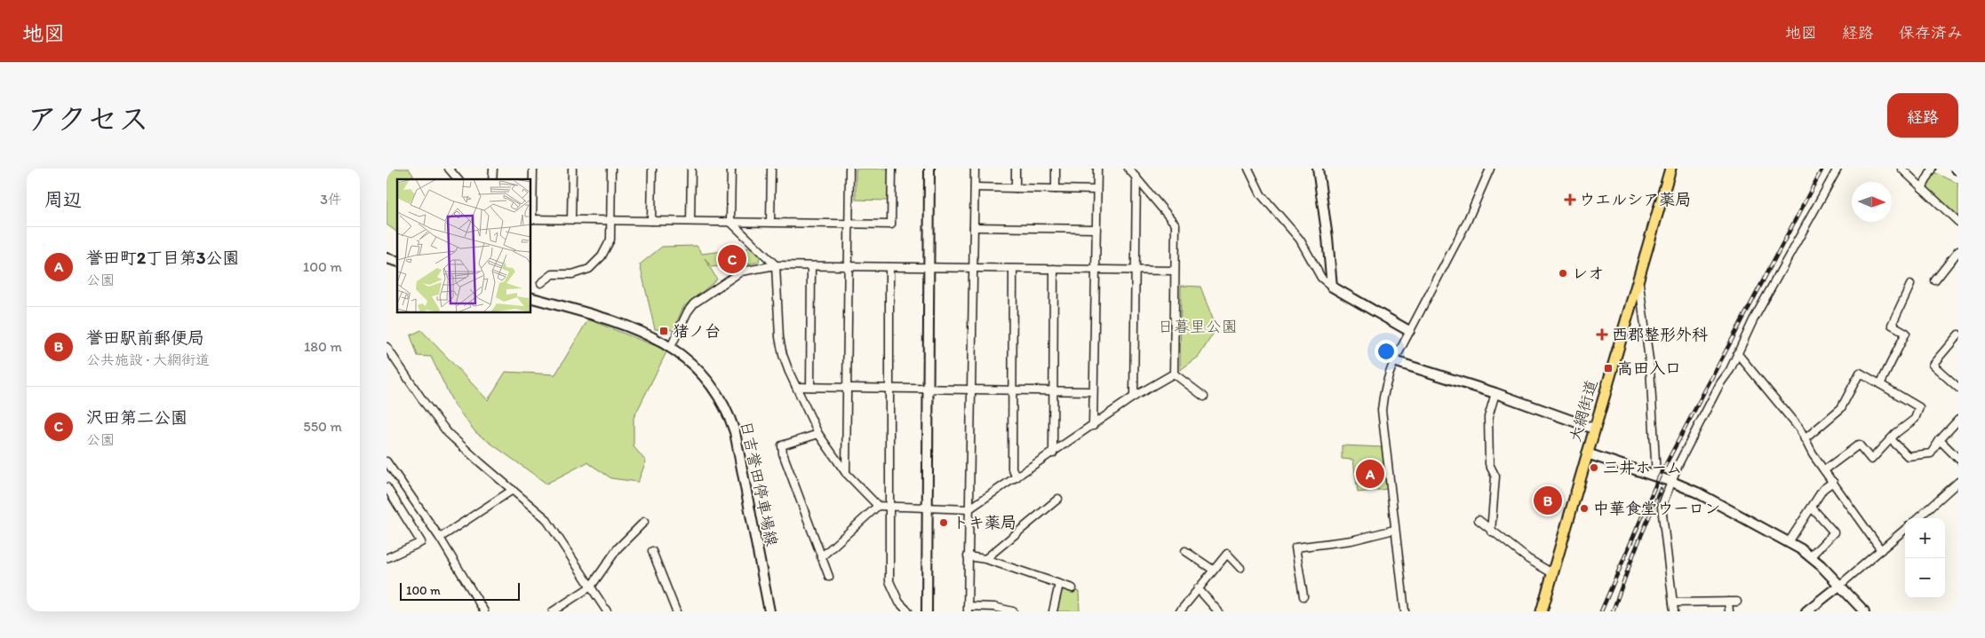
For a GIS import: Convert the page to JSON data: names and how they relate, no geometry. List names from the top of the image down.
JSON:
{
  "streets": {
    "main road": ["大網街道"],
    "street": ["日吉誉田停車場線"]
  },
  "parks": ["日暮里公園"],
  "places": {
    "health": ["ウエルシア薬局", "西郡整形外科"],
    "other": [
      "レオ",
      "三井ホーム",
      "中華食堂ウーロン",
      "トキ薬局"
    ],
    "transit": ["猪ノ台", "高田入口"]
  },
  "scale_bar": "100 m",
  "north": "right",
  "page": {
    "header": "地図",
    "nav": ["地図", "経路", "保存済み"],
    "title": "アクセス",
    "buttons": "経路",
    "heading": ["周辺", "3件"],
    "list": [
      {
        "mark": "A",
        "name": "誉田町2丁目第3公園",
        "note": "公園",
        "value": "100 m"
      },
      {
        "mark": "B",
        "name": "誉田駅前郵便局",
        "note": "公共施設 · 大網街道",
        "value": "180 m"
      },
      {
        "mark": "C",
        "name": "沢田第二公園",
        "note": "公園",
        "value": "550 m"
      }
    ],
    "pins": ["C", "A", "B"],
    "map_buttons": ["+", "−"],
    "scale": "100 m"
  }
}
